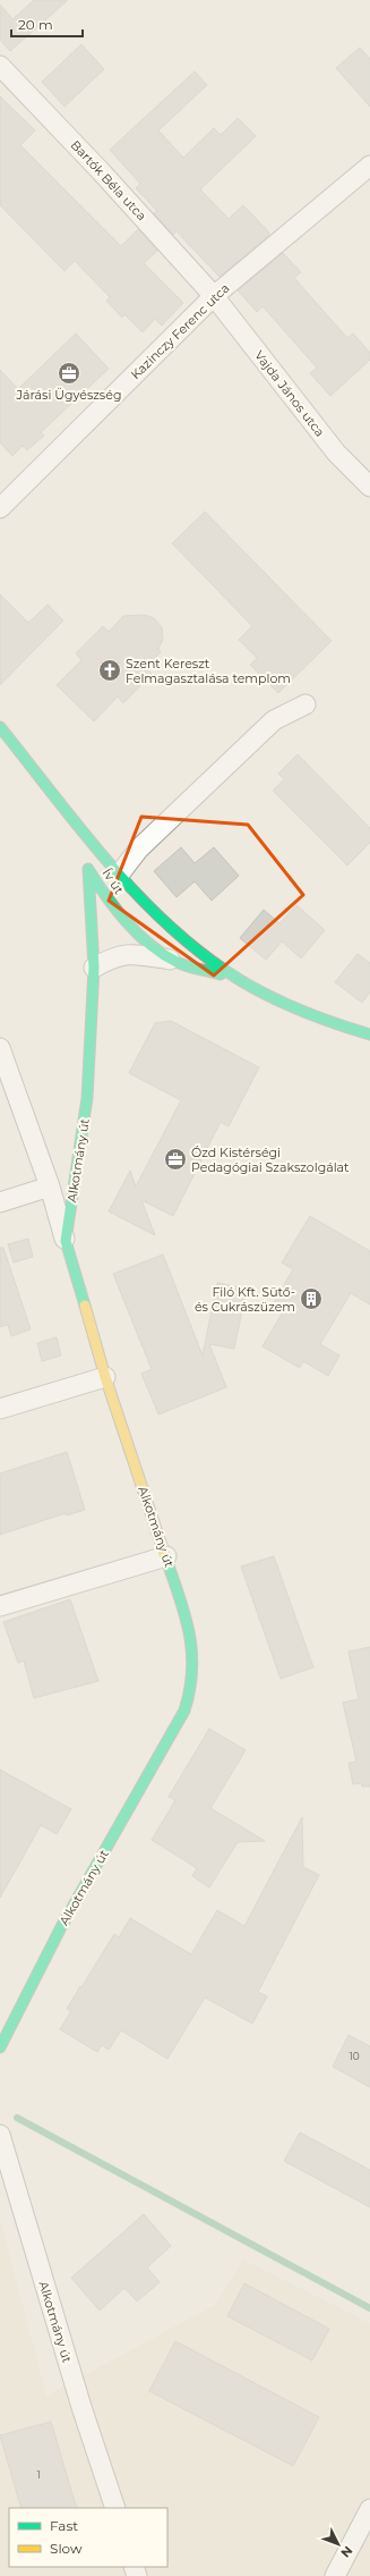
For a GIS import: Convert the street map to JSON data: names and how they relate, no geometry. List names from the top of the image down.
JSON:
{
  "streets": {
    "street": [
      "Bartók Béla utca",
      "Kazinczy Ferenc utca",
      "Vajda János utca",
      "Ív út",
      "Alkotmány út"
    ]
  },
  "crossings": [
    ["Bartók Béla utca", "Kazinczy Ferenc utca"],
    ["Bartók Béla utca", "Vajda János utca"],
    ["Kazinczy Ferenc utca", "Vajda János utca"],
    ["Ív út", "Alkotmány út"]
  ],
  "places": {
    "office": ["Járási Ügyészség", "Ózd Kistérségi Pedagógiai Szakszolgálat"],
    "church": ["Szent Kereszt Felmagasztalása templom"],
    "building": ["Filó Kft. Sütő- és Cukrászüzem"]
  },
  "house_numbers": ["10", "1"],
  "legend": ["Fast", "Slow"],
  "scale_bar": "20 m",
  "north": "bottom right"
}
